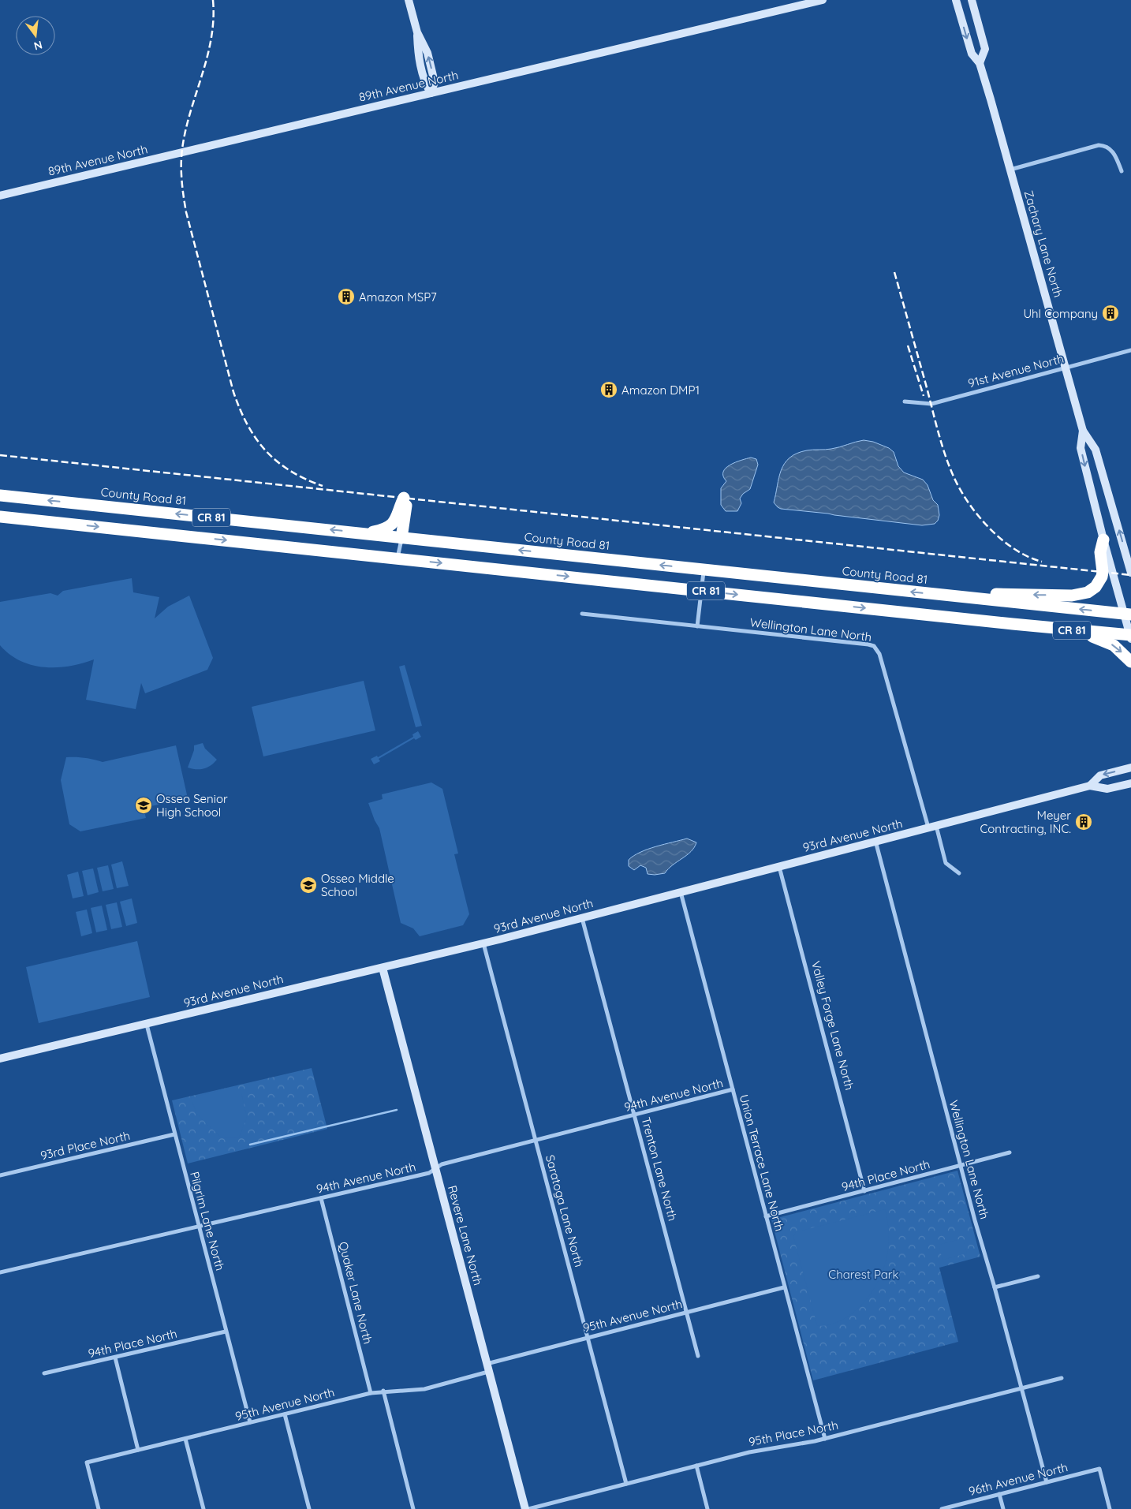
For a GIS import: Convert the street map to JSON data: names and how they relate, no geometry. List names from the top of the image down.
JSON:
{
  "streets": {
    "highway": ["County Road 81", "CR 81"],
    "street": [
      "89th Avenue North",
      "Zachary Lane North",
      "91st Avenue North",
      "Wellington Lane North",
      "93rd Avenue North",
      "Valley Forge Lane North",
      "94th Avenue North",
      "93rd Place North",
      "Union Terrace Lane North",
      "Trenton Lane North",
      "94th Place North",
      "Saratoga Lane North",
      "Pilgrim Lane North",
      "Revere Lane North",
      "Quaker Lane North",
      "95th Avenue North",
      "95th Place North",
      "96th Avenue North"
    ]
  },
  "crossings": [
    ["Zachary Lane North", "91st Avenue North"],
    ["Zachary Lane North", "County Road 81"],
    ["Zachary Lane North", "CR 81"],
    ["Wellington Lane North", "93rd Avenue North"],
    ["Wellington Lane North", "94th Place North"],
    ["Wellington Lane North", "95th Place North"],
    ["Wellington Lane North", "96th Avenue North"],
    ["93rd Avenue North", "Valley Forge Lane North"],
    ["93rd Avenue North", "Union Terrace Lane North"],
    ["93rd Avenue North", "Trenton Lane North"],
    ["93rd Avenue North", "Saratoga Lane North"],
    ["93rd Avenue North", "Pilgrim Lane North"],
    ["93rd Avenue North", "Revere Lane North"],
    ["Valley Forge Lane North", "94th Place North"],
    ["94th Avenue North", "Union Terrace Lane North"],
    ["94th Avenue North", "Trenton Lane North"],
    ["94th Avenue North", "Saratoga Lane North"],
    ["94th Avenue North", "Pilgrim Lane North"],
    ["94th Avenue North", "Revere Lane North"],
    ["94th Avenue North", "Quaker Lane North"],
    ["93rd Place North", "Pilgrim Lane North"],
    ["Union Terrace Lane North", "94th Place North"],
    ["Union Terrace Lane North", "95th Avenue North"],
    ["Union Terrace Lane North", "95th Place North"],
    ["Trenton Lane North", "95th Avenue North"],
    ["94th Place North", "Pilgrim Lane North"],
    ["Saratoga Lane North", "95th Avenue North"],
    ["Saratoga Lane North", "95th Place North"],
    ["Pilgrim Lane North", "95th Avenue North"],
    ["Revere Lane North", "95th Avenue North"],
    ["Quaker Lane North", "95th Avenue North"]
  ],
  "parks": ["Charest Park"],
  "places": {
    "building": [
      "Amazon MSP7",
      "Uhl Company",
      "Amazon DMP1",
      "Meyer Contracting, INC."
    ],
    "school or university": ["Osseo Senior High School", "Osseo Middle School"]
  },
  "north": "bottom"
}
